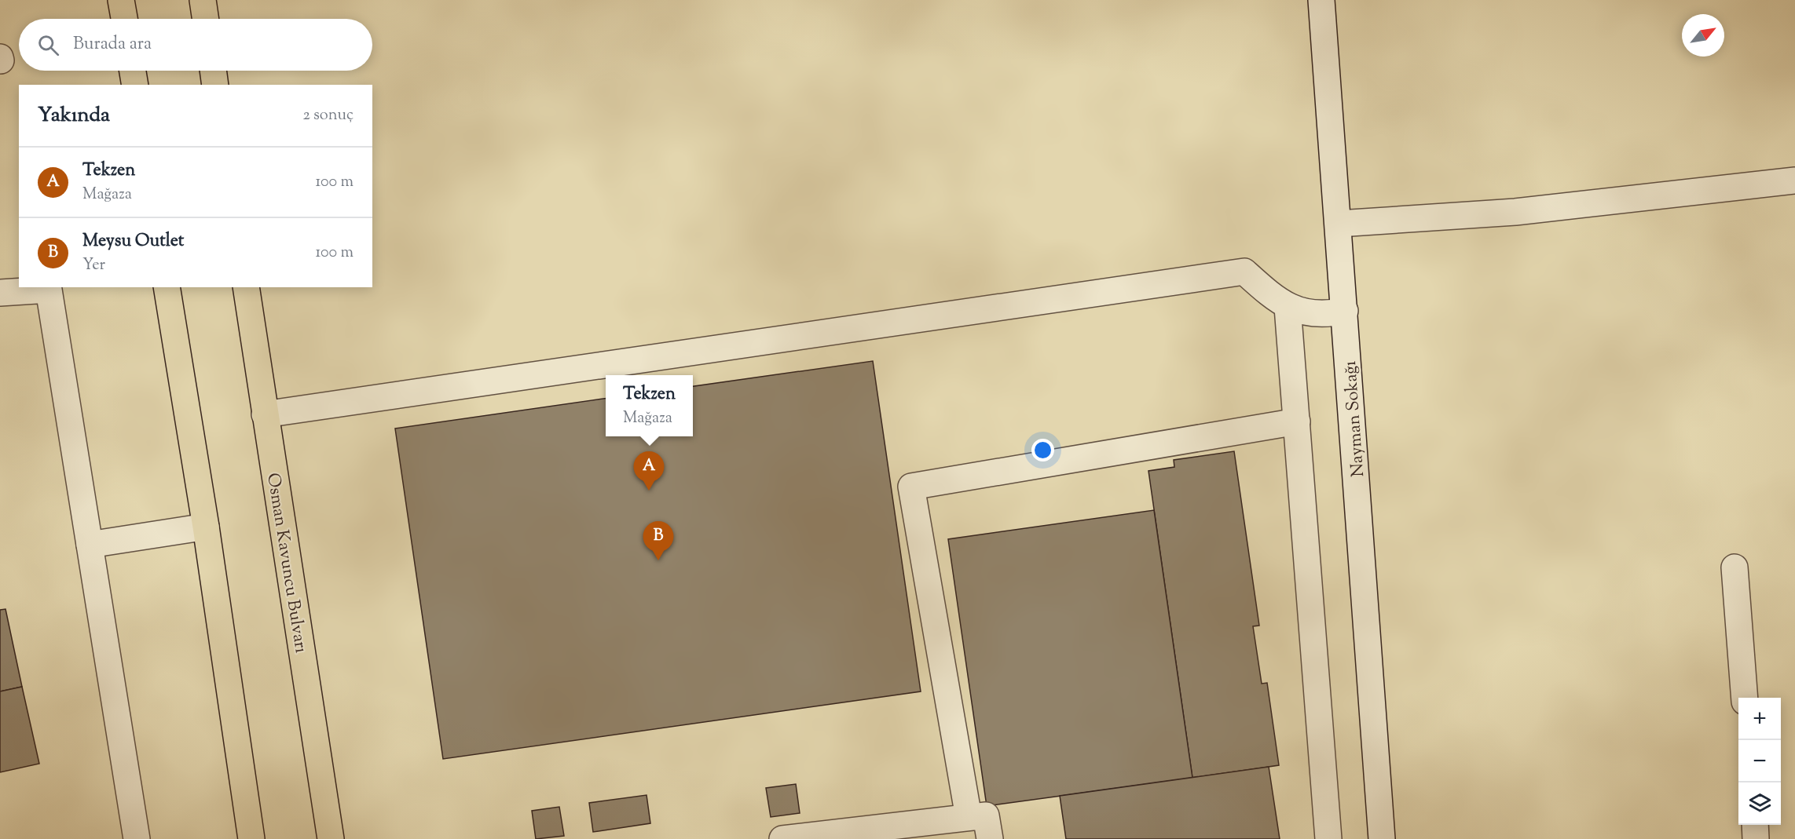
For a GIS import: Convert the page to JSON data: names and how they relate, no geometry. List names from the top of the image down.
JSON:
{
  "streets": {
    "highway": ["Osman Kavuncu Bulvarı"],
    "street": ["Nayman Sokağı"]
  },
  "north": "top right",
  "page": {
    "search": "Burada ara",
    "heading": ["Yakında", "2 sonuç"],
    "list": [
      {
        "mark": "A",
        "name": "Tekzen",
        "note": "Mağaza",
        "value": "100 m"
      },
      {
        "mark": "B",
        "name": "Meysu Outlet",
        "note": "Yer",
        "value": "100 m"
      }
    ],
    "popup": ["Tekzen", "Mağaza"],
    "pins": ["A", "B"],
    "map_buttons": ["+", "−"]
  }
}
